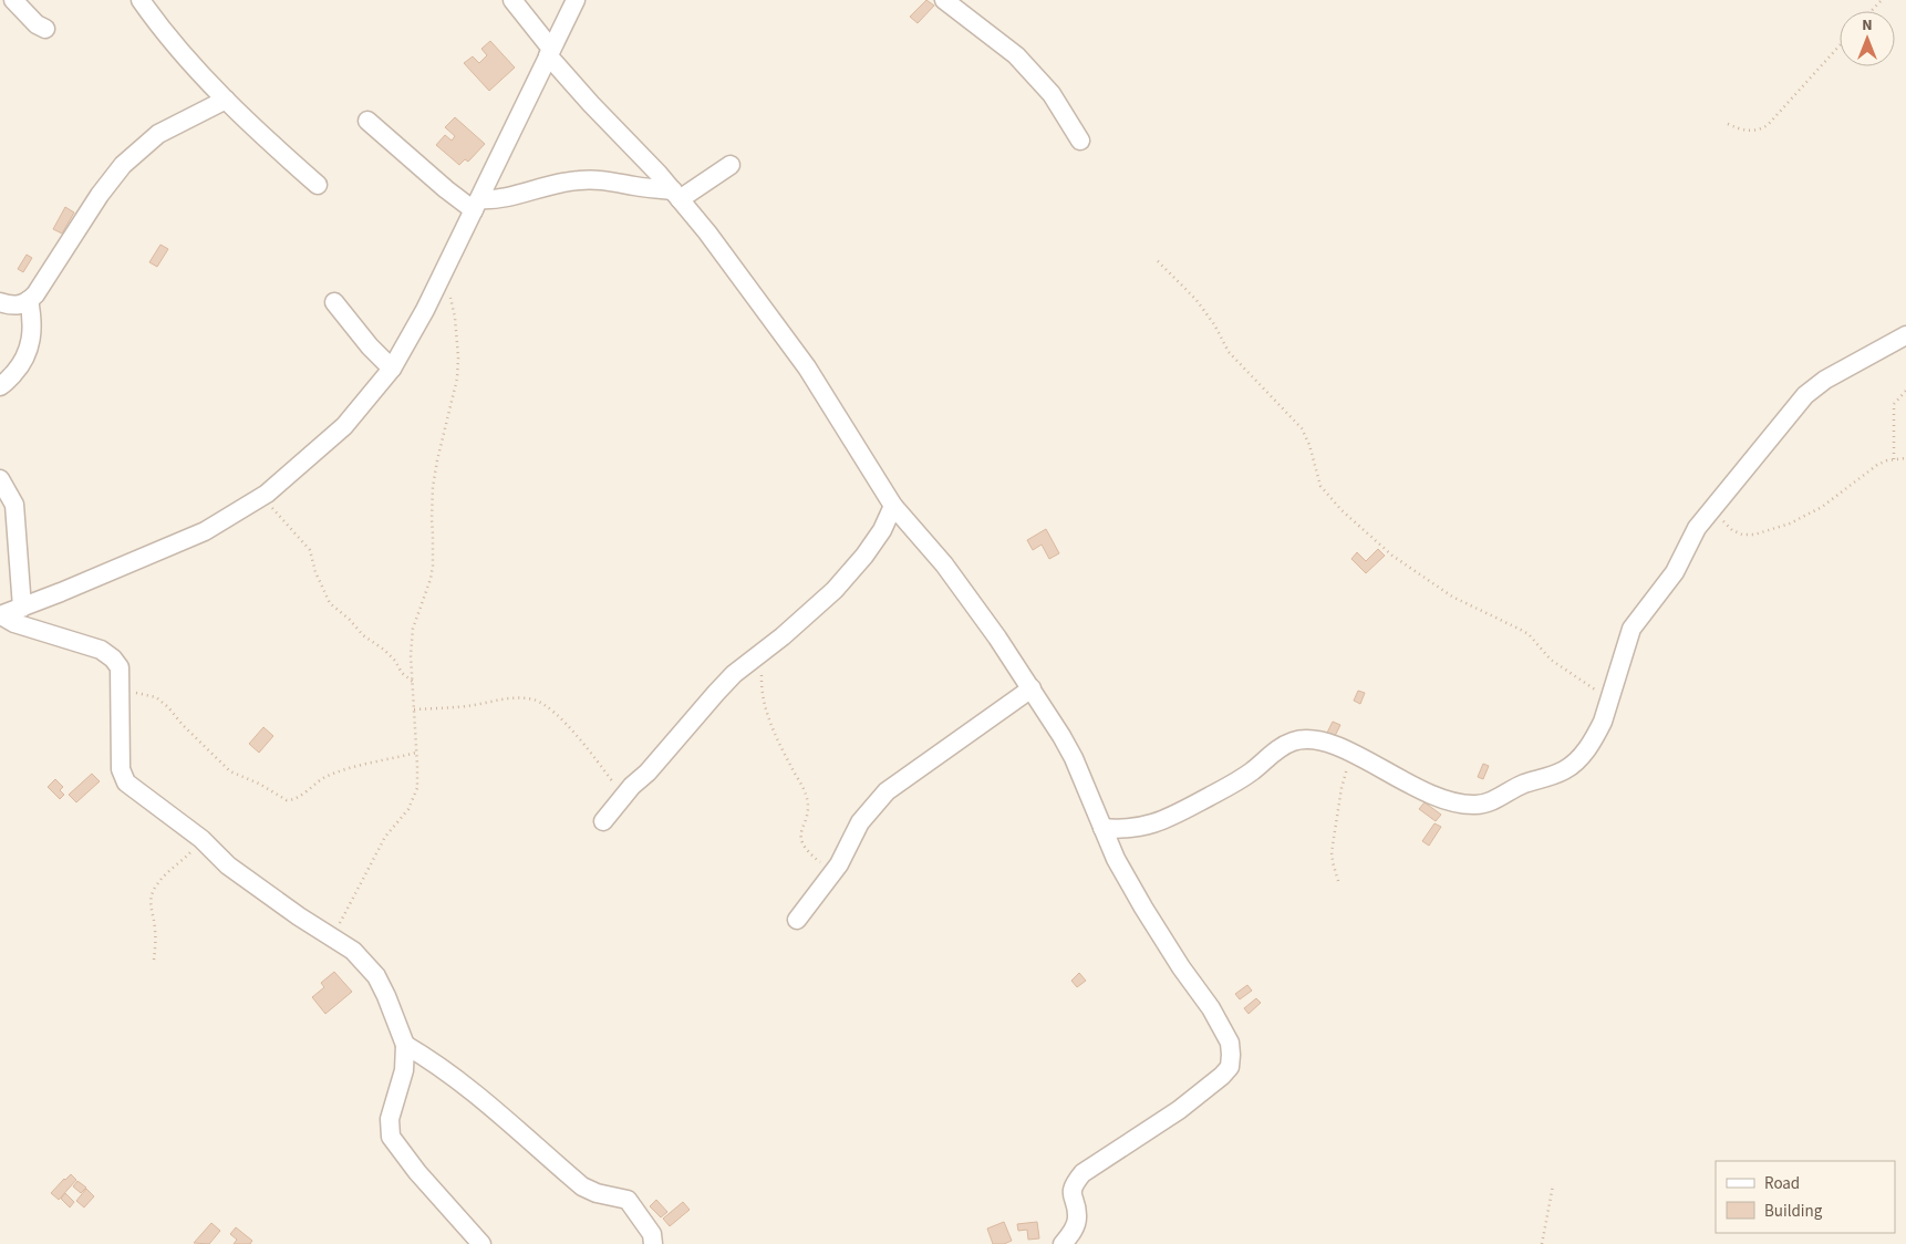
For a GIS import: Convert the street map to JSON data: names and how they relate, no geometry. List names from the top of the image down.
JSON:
{
  "legend": ["Road", "Building"],
  "north": "top"
}
